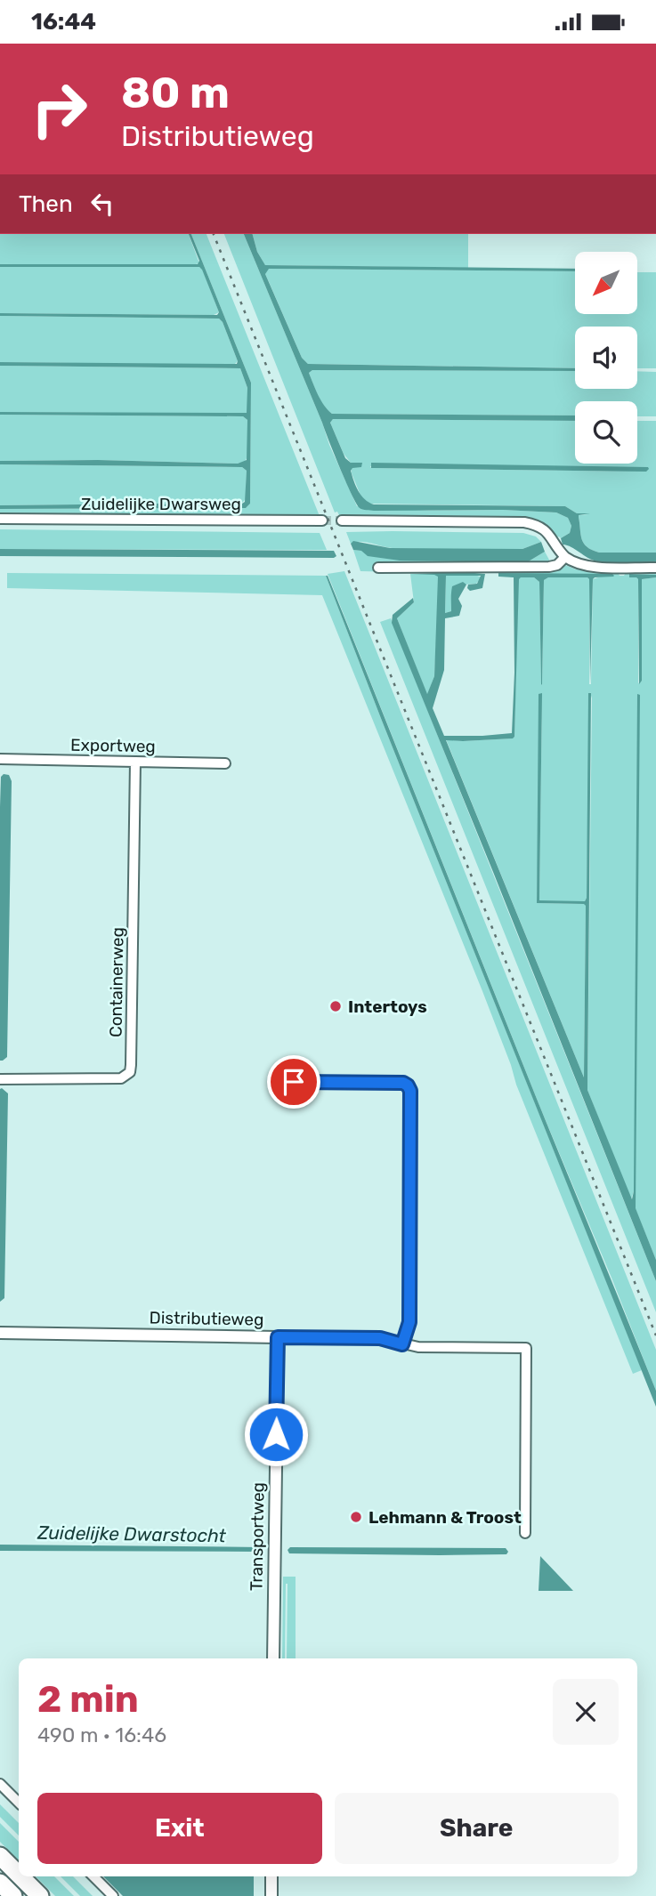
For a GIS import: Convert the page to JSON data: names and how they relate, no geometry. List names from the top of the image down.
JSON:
{
  "streets": {
    "street": [
      "Zuidelijke Dwarsweg",
      "Exportweg",
      "Containerweg",
      "Distributieweg",
      "Transportweg"
    ]
  },
  "crossings": [
    ["Exportweg", "Containerweg"],
    ["Distributieweg", "Transportweg"]
  ],
  "water": ["Zuidelijke Dwarstocht"],
  "places": ["Intertoys", "Lehmann & Troost"],
  "north": "bottom left",
  "page": {
    "status": "16:44",
    "turn": ["80 m", "Distributieweg"],
    "then": "Then",
    "heading": ["2 min", "490 m · 16:46"],
    "buttons": ["Exit", "Share"]
  }
}
